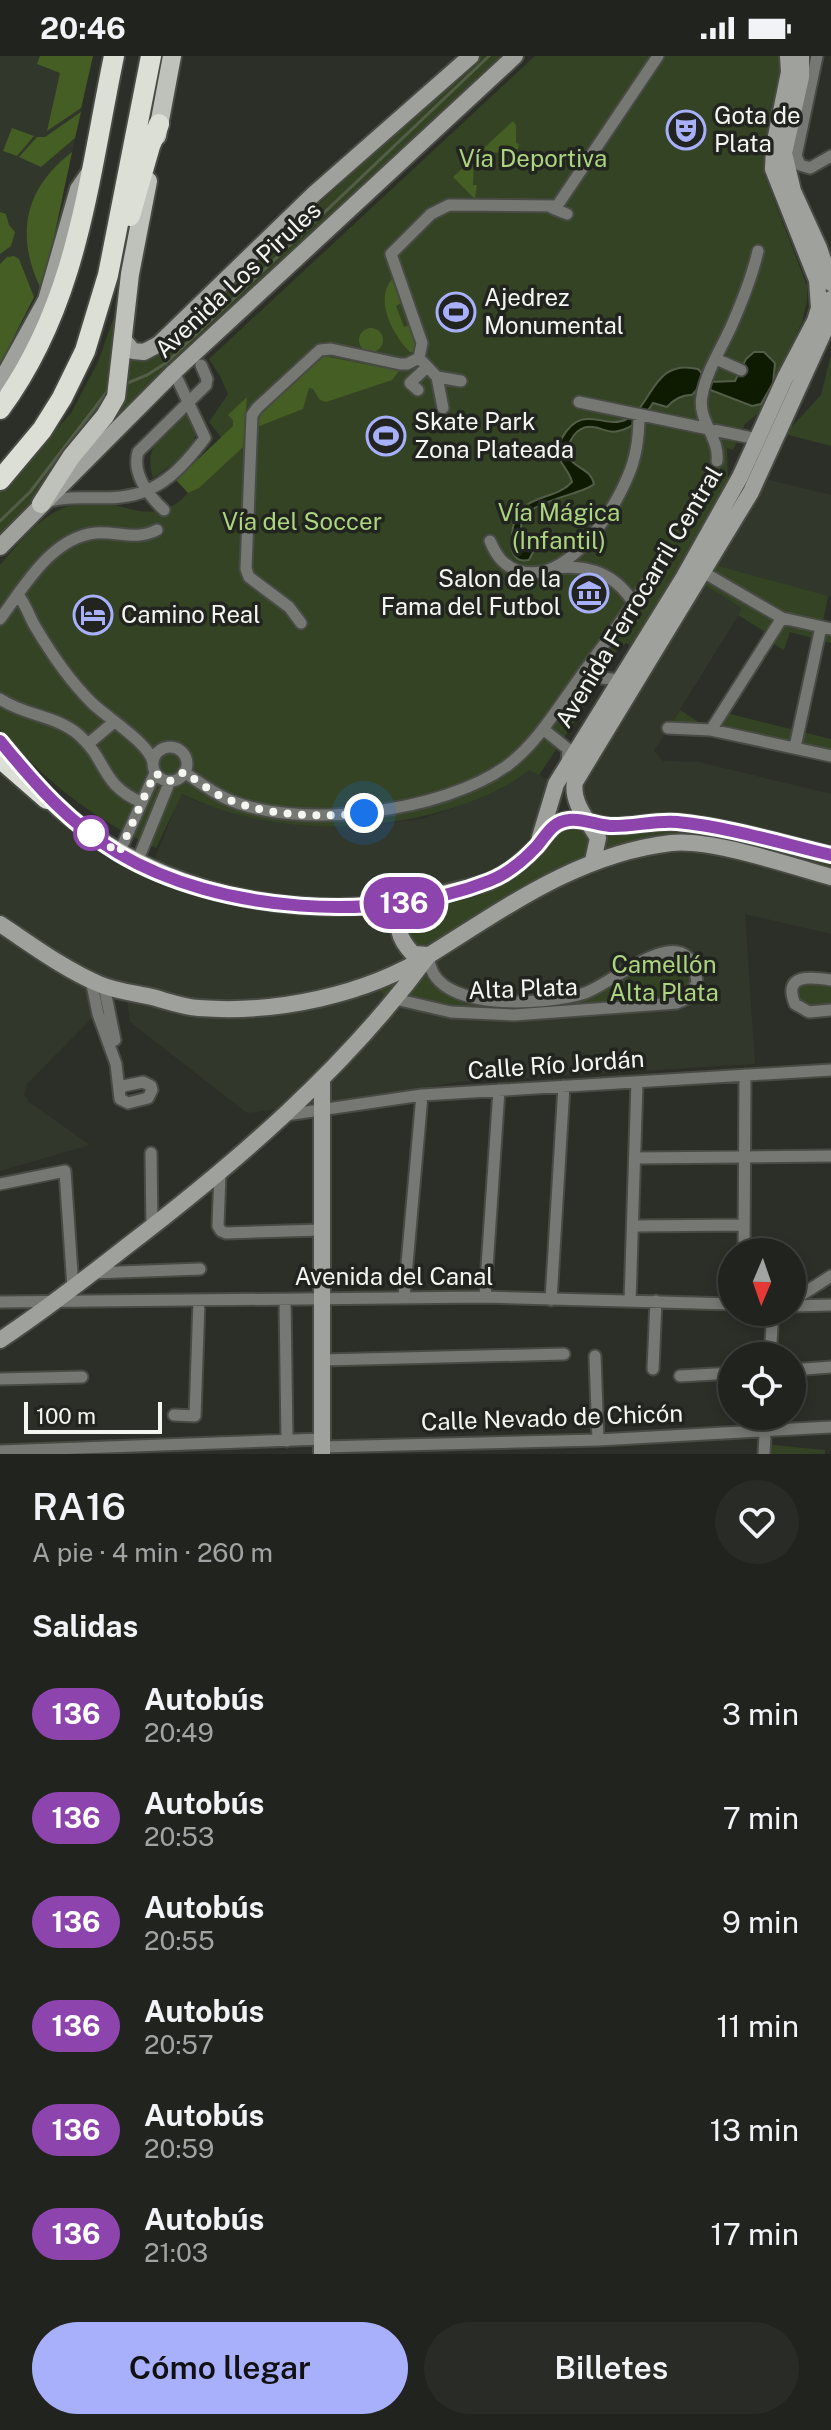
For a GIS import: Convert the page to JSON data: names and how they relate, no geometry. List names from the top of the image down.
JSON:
{
  "streets": {
    "street": [
      "Avenida Los Pirules",
      "Avenida Ferrocarril Central",
      "Alta Plata",
      "Calle Río Jordán",
      "Avenida del Canal",
      "Calle Nevado de Chicón"
    ]
  },
  "parks": [
    "Vía Deportiva",
    "Vía Mágica (Infantil)",
    "Vía del Soccer",
    "Camellón Alta Plata"
  ],
  "places": {
    "theatre": ["Gota de Plata"],
    "sports": ["Ajedrez Monumental", "Skate Park Zona Plateada"],
    "museum": ["Salon de la Fama del Futbol"],
    "hotel": ["Camino Real"]
  },
  "lines": ["bus line 136"],
  "scale_bar": "100 m",
  "north": "bottom",
  "page": {
    "status": "20:46",
    "on_map": "136",
    "scale": "100 m",
    "heading": [
      ["RA16", "A pie · 4 min · 260 m"],
      "Salidas"
    ],
    "list": [
      {
        "mark": "136",
        "name": "Autobús",
        "note": "20:49",
        "value": "3 min"
      },
      {
        "mark": "136",
        "name": "Autobús",
        "note": "20:53",
        "value": "7 min"
      },
      {
        "mark": "136",
        "name": "Autobús",
        "note": "20:55",
        "value": "9 min"
      },
      {
        "mark": "136",
        "name": "Autobús",
        "note": "20:57",
        "value": "11 min"
      },
      {
        "mark": "136",
        "name": "Autobús",
        "note": "20:59",
        "value": "13 min"
      },
      {
        "mark": "136",
        "name": "Autobús",
        "note": "21:03",
        "value": "17 min"
      }
    ],
    "buttons": ["Cómo llegar", "Billetes"]
  }
}
